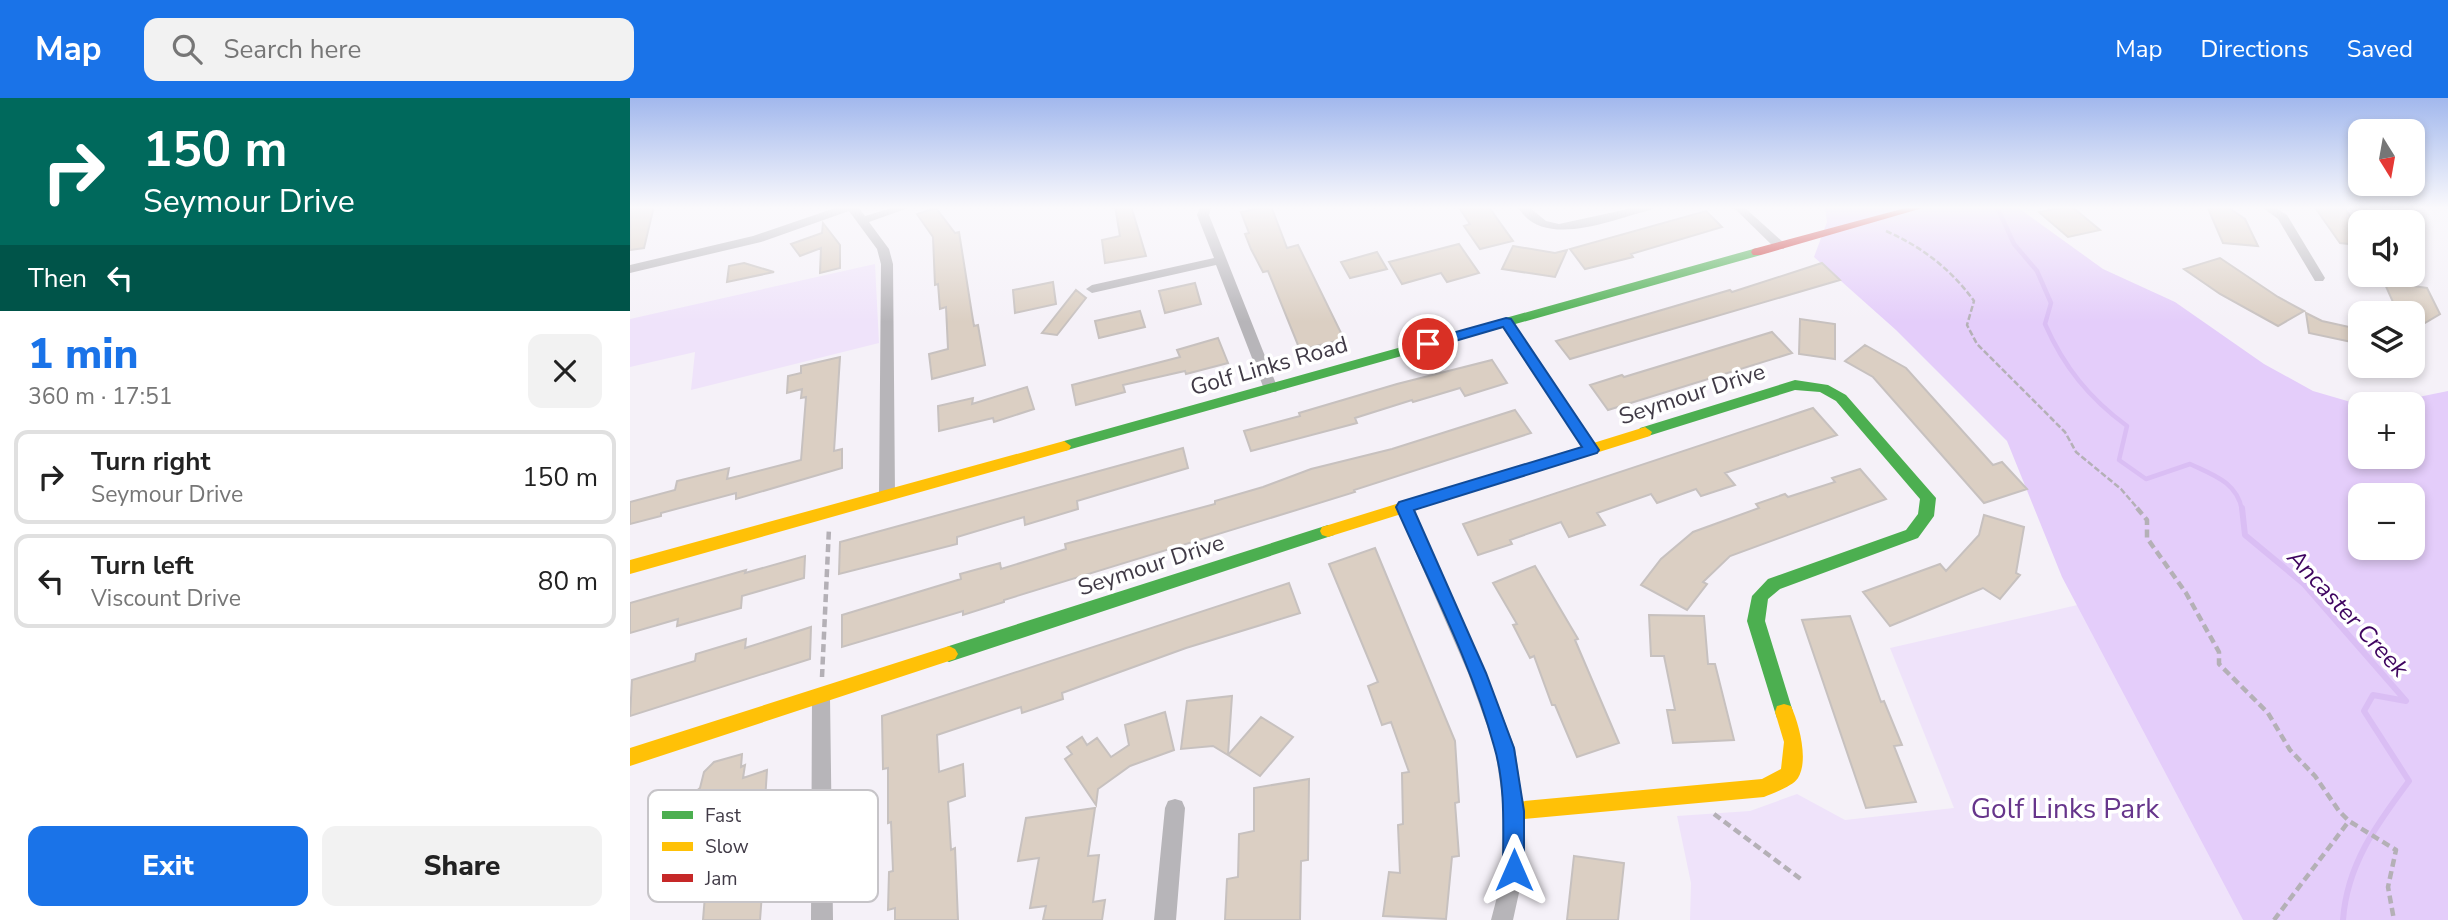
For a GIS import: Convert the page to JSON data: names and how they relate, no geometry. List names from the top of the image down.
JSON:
{
  "streets": {
    "street": ["Golf Links Road", "Seymour Drive"]
  },
  "water": ["Ancaster Creek"],
  "parks": ["Golf Links Park"],
  "legend": ["Fast", "Slow", "Jam"],
  "north": "bottom",
  "page": {
    "header": "Map",
    "search": "Search here",
    "nav": ["Map", "Directions", "Saved"],
    "turn": ["150 m", "Seymour Drive"],
    "map_buttons": ["+", "−"],
    "then": "Then",
    "heading": ["1 min", "360 m · 17:51"],
    "list": [
      {
        "name": "Turn right",
        "note": "Seymour Drive",
        "value": "150 m"
      },
      {
        "name": "Turn left",
        "note": "Viscount Drive",
        "value": "80 m"
      }
    ],
    "buttons": ["Exit", "Share"]
  }
}
